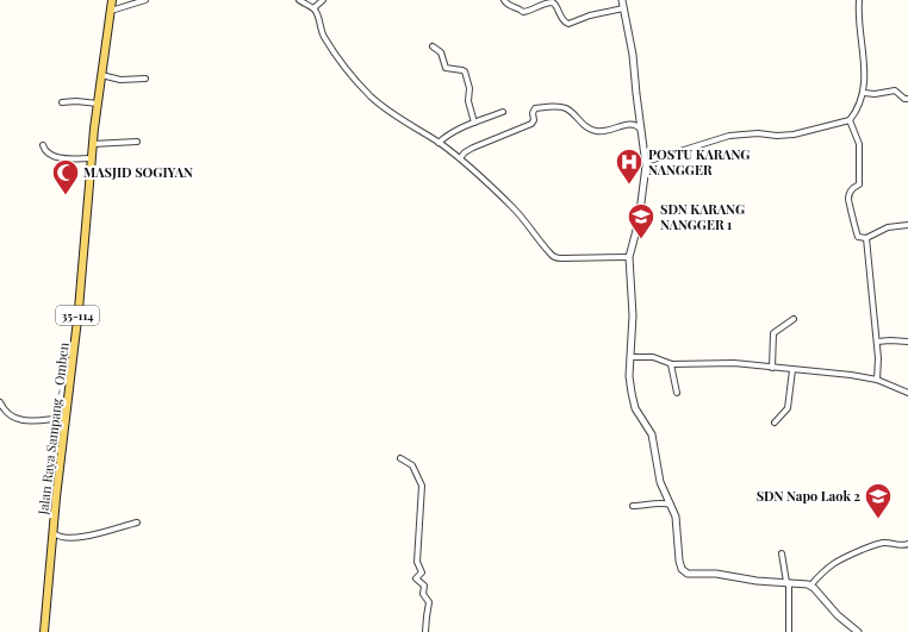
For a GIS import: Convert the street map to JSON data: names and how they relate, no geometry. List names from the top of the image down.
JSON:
{
  "streets": {
    "main road": ["35-114", "Jalan Raya Sampang - Omben"]
  },
  "places": {
    "hospital": ["POSTU KARANG NANGGER"],
    "mosque": ["MASJID SOGIYAN"],
    "school or university": ["SDN KARANG NANGGER 1", "SDN Napo Laok 2"]
  }
}
